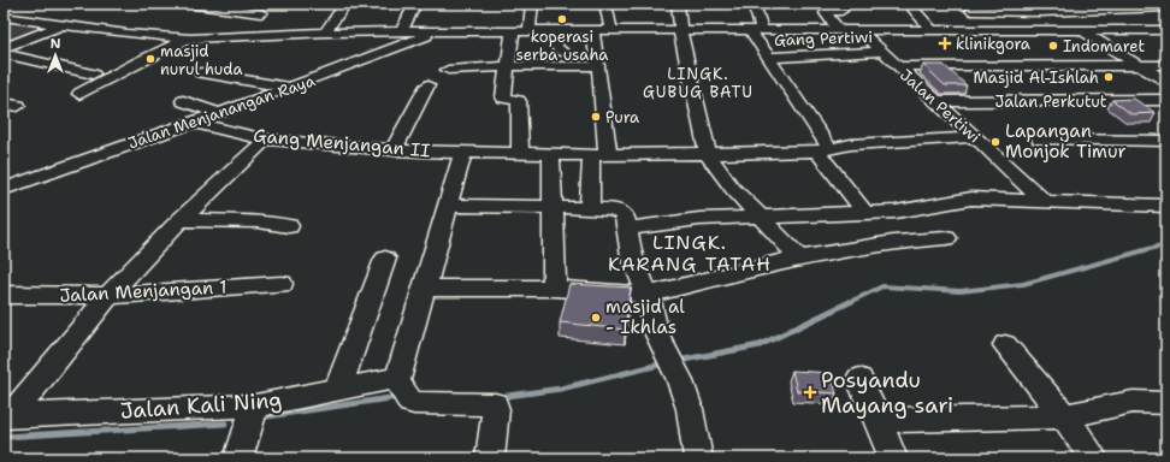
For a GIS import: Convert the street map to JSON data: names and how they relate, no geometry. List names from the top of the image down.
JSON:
{
  "streets": {
    "street": [
      "Gang Pertiwi",
      "Jalan Perkutut",
      "Jalan Pertiwi",
      "Jalan Menjanangan Raya",
      "Gang Menjangan II",
      "Jalan Menjangan 1",
      "Jalan Kali Ning"
    ]
  },
  "crossings": [
    ["Gang Pertiwi", "Jalan Pertiwi"],
    ["Jalan Perkutut", "Jalan Pertiwi"],
    ["Jalan Pertiwi", "Gang Menjangan II"],
    ["Jalan Menjanangan Raya", "Gang Menjangan II"]
  ],
  "districts": ["LINGK. GUBUG BATU", "LINGK. KARANG TATAH"],
  "places": {
    "other": [
      "koperasi serba usaha",
      "Indomaret",
      "masjid nurul huda",
      "Masjid Al-Ishlah",
      "Pura",
      "Lapangan Monjok Timur",
      "masjid al - Ikhlas"
    ],
    "health": ["klinikgora", "Posyandu Mayang sari"]
  },
  "north": "top"
}
